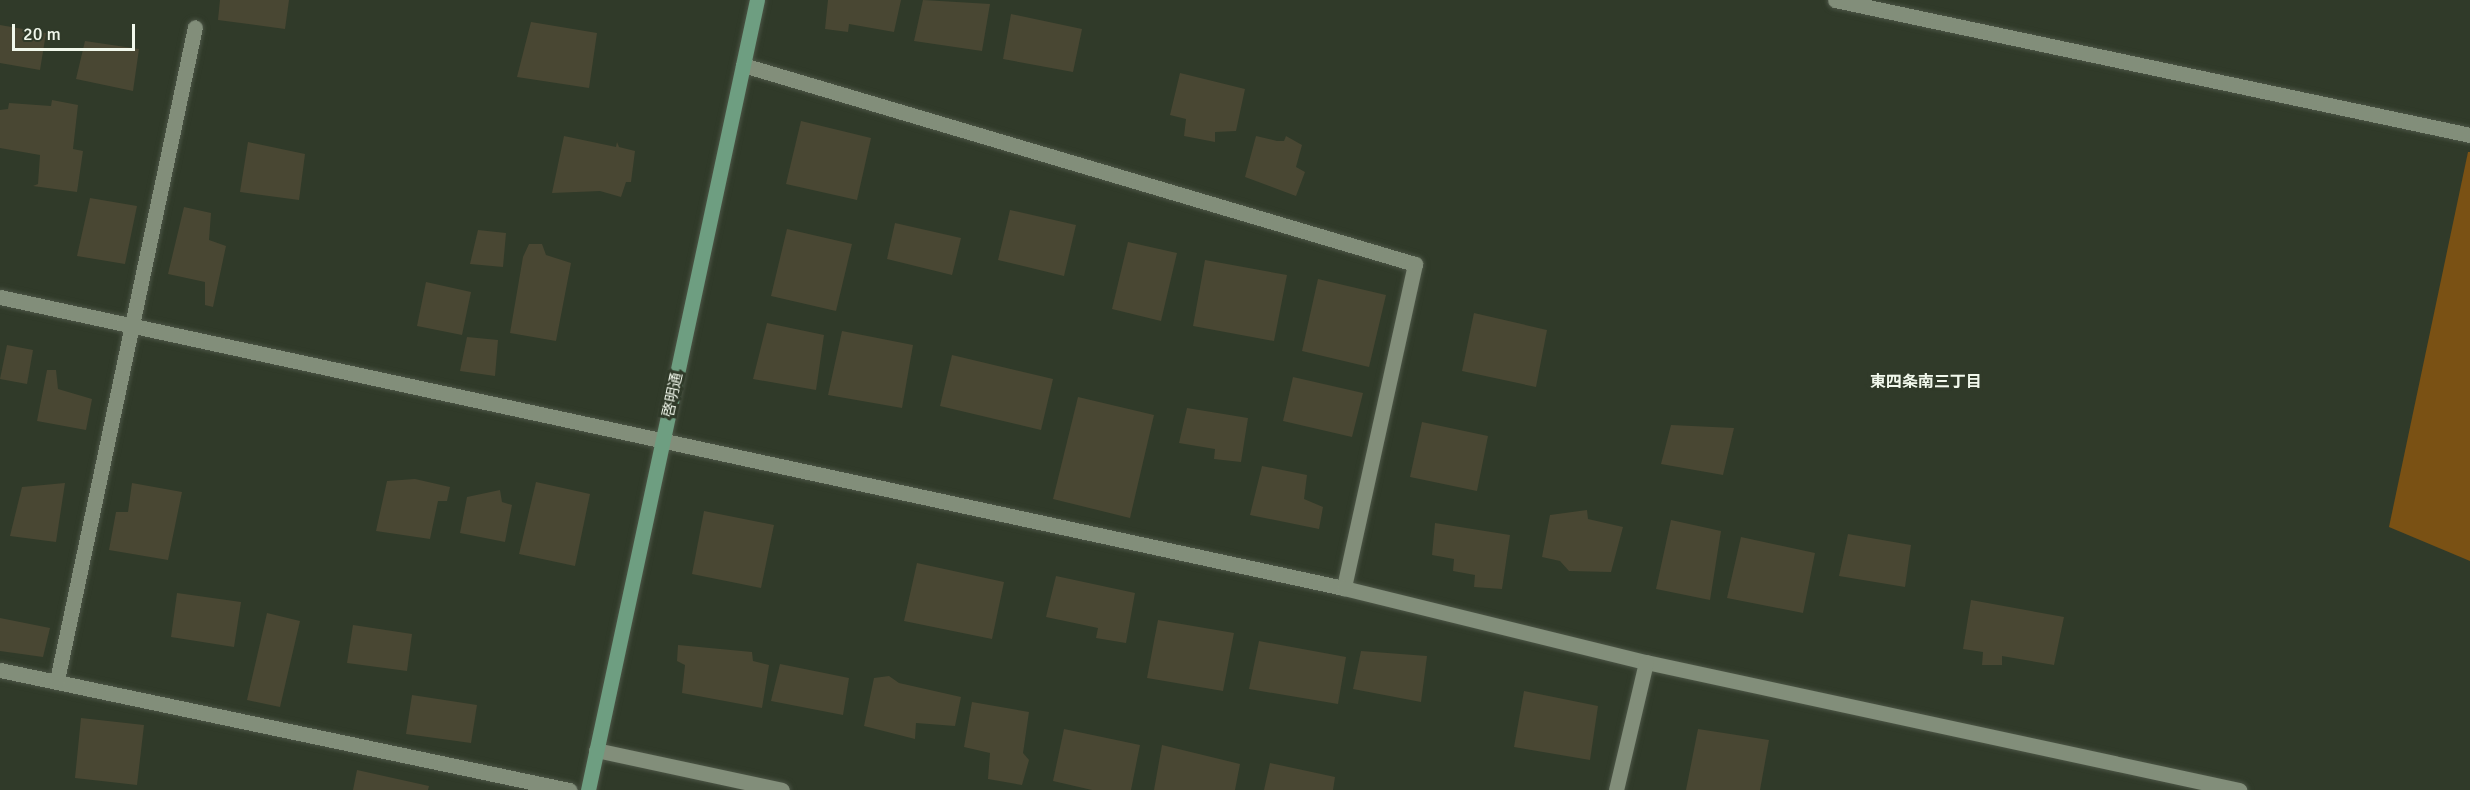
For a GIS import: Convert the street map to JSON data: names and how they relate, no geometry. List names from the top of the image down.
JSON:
{
  "streets": {
    "street": ["啓明通"]
  },
  "districts": ["東四条南三丁目"],
  "scale_bar": "20 m"
}
